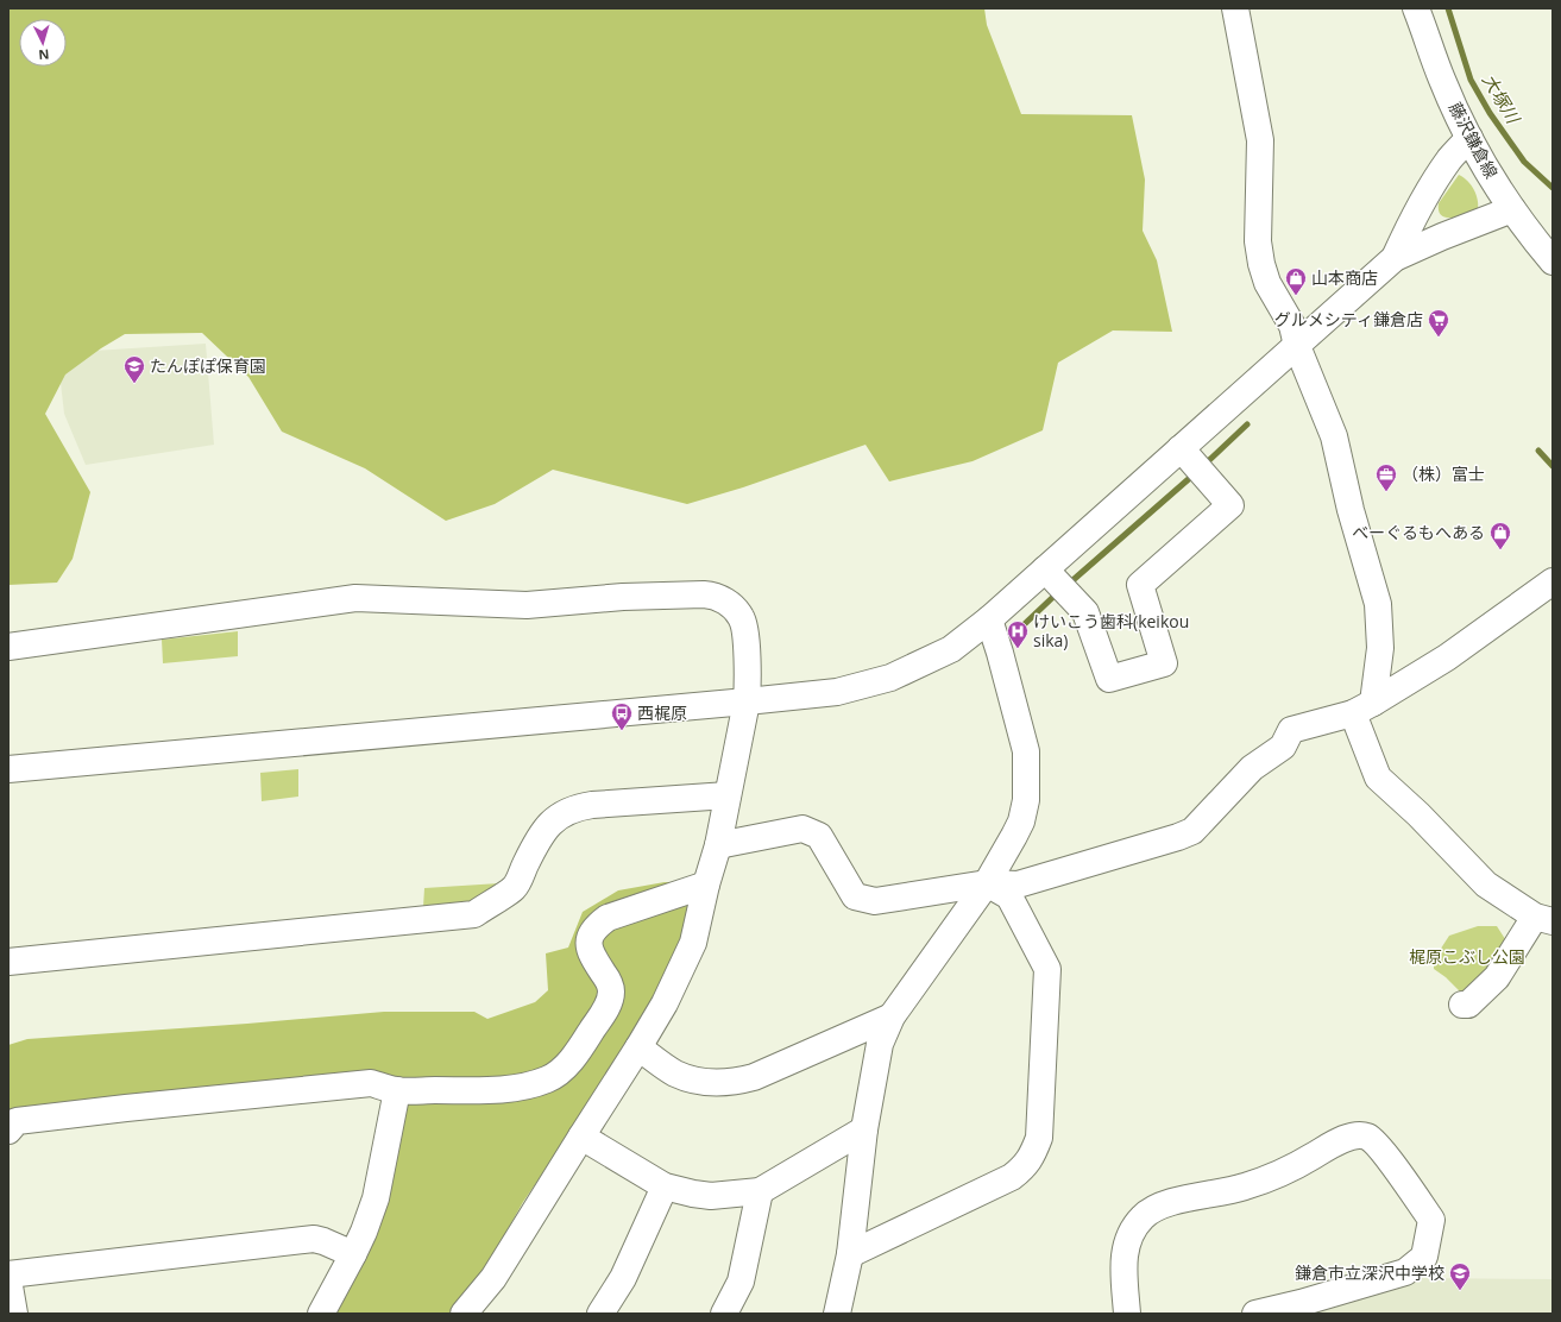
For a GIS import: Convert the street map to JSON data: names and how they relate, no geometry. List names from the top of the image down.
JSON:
{
  "streets": {
    "street": ["藤沢鎌倉線"]
  },
  "water": ["大塚川"],
  "parks": ["梶原こぶし公園"],
  "places": {
    "shop": ["山本商店", "べーぐるもへある"],
    "supermarket": ["グルメシティ鎌倉店"],
    "school or university": ["たんぽぽ保育園", "鎌倉市立深沢中学校"],
    "office": ["（株）富士"],
    "hospital": ["けいこう歯科(keikou sika)"],
    "bus stop": ["西梶原"]
  },
  "north": "bottom"
}
